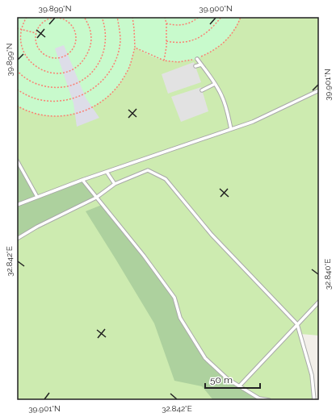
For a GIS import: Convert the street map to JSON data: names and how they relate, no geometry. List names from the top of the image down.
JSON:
{
  "scale_bar": "50 m",
  "coordinates": [
    "39.899°N",
    "39.900°N",
    "39.901°N",
    "32.842°E",
    "32.840°E"
  ]
}
